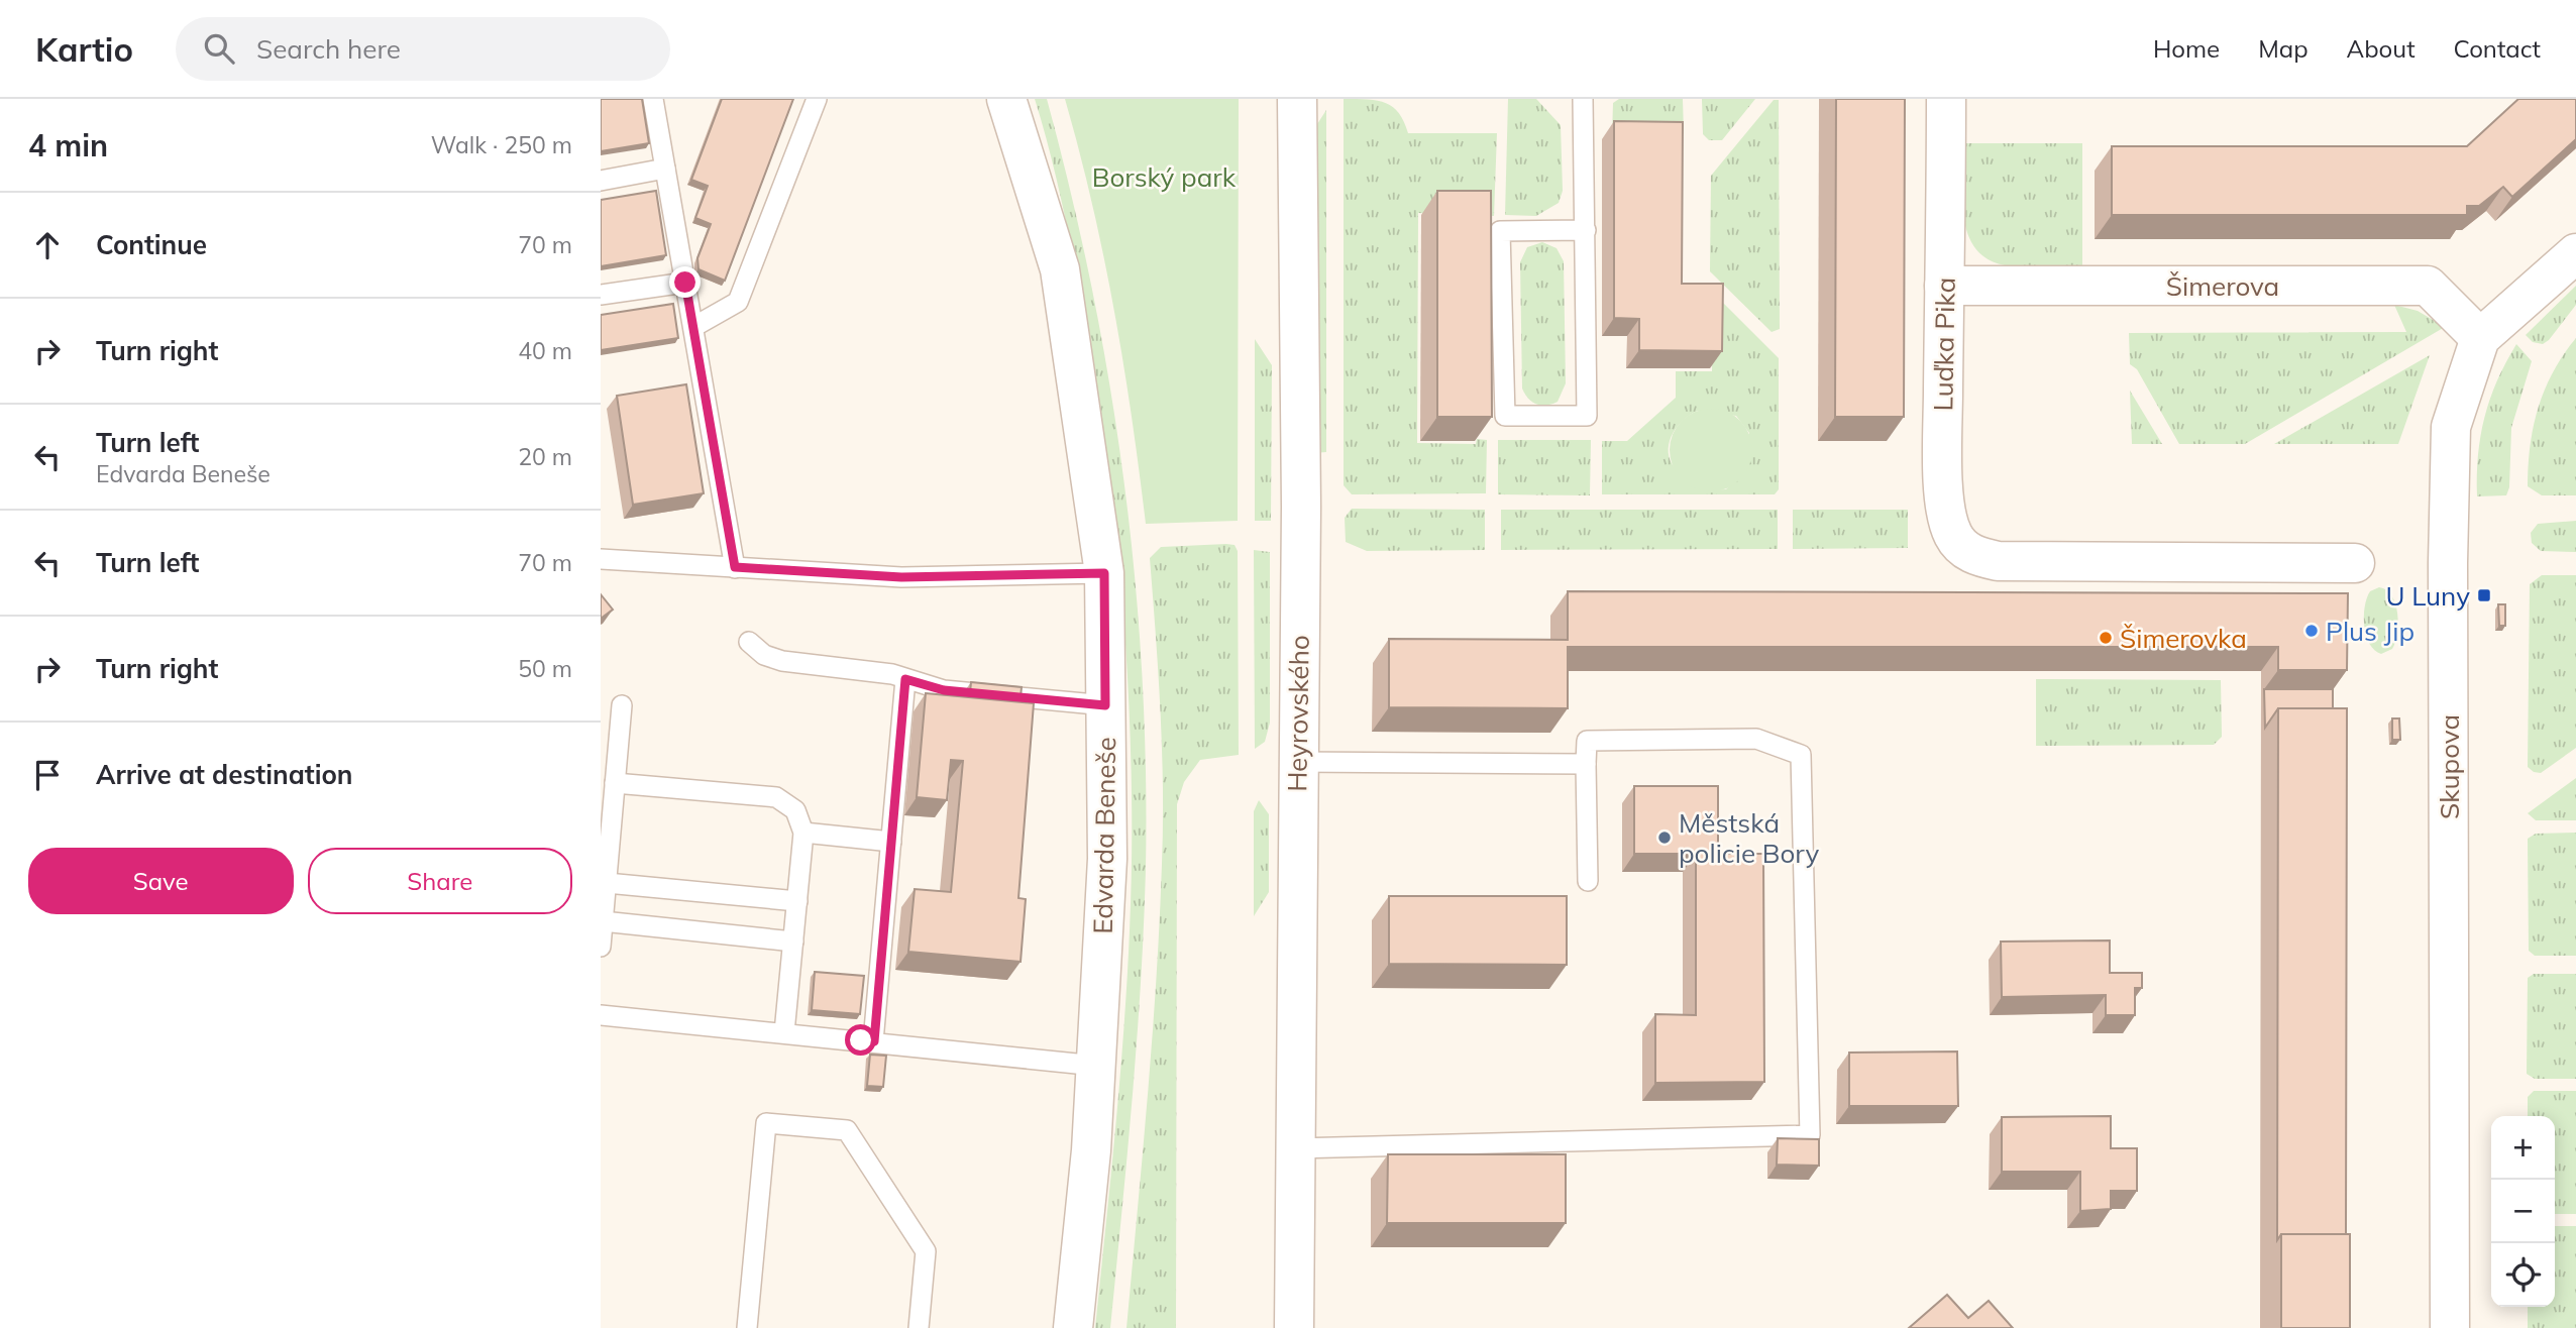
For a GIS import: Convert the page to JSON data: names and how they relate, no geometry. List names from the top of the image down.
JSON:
{
  "streets": {
    "street": [
      "Šimerova",
      "Luďka Pika",
      "Heyrovského",
      "Skupova",
      "Edvarda Beneše"
    ]
  },
  "crossings": [
    ["Šimerova", "Luďka Pika"],
    ["Šimerova", "Skupova"]
  ],
  "parks": ["Borský park"],
  "places": {
    "transit": ["U Luny"],
    "other": ["Plus Jip", "Šimerovka", "Městská policie Bory"]
  },
  "page": {
    "header": "Kartio",
    "search": "Search here",
    "nav": [
      "Home",
      "Map",
      "About",
      "Contact"
    ],
    "heading": ["4 min", "Walk · 250 m"],
    "list": [
      ["Continue", "70 m"],
      ["Turn right", "40 m"],
      ["Turn left", "Edvarda Beneše", "20 m"],
      ["Turn left", "70 m"],
      ["Turn right", "50 m"],
      "Arrive at destination"
    ],
    "buttons": ["Save", "Share"],
    "map_buttons": ["+", "−"]
  }
}
